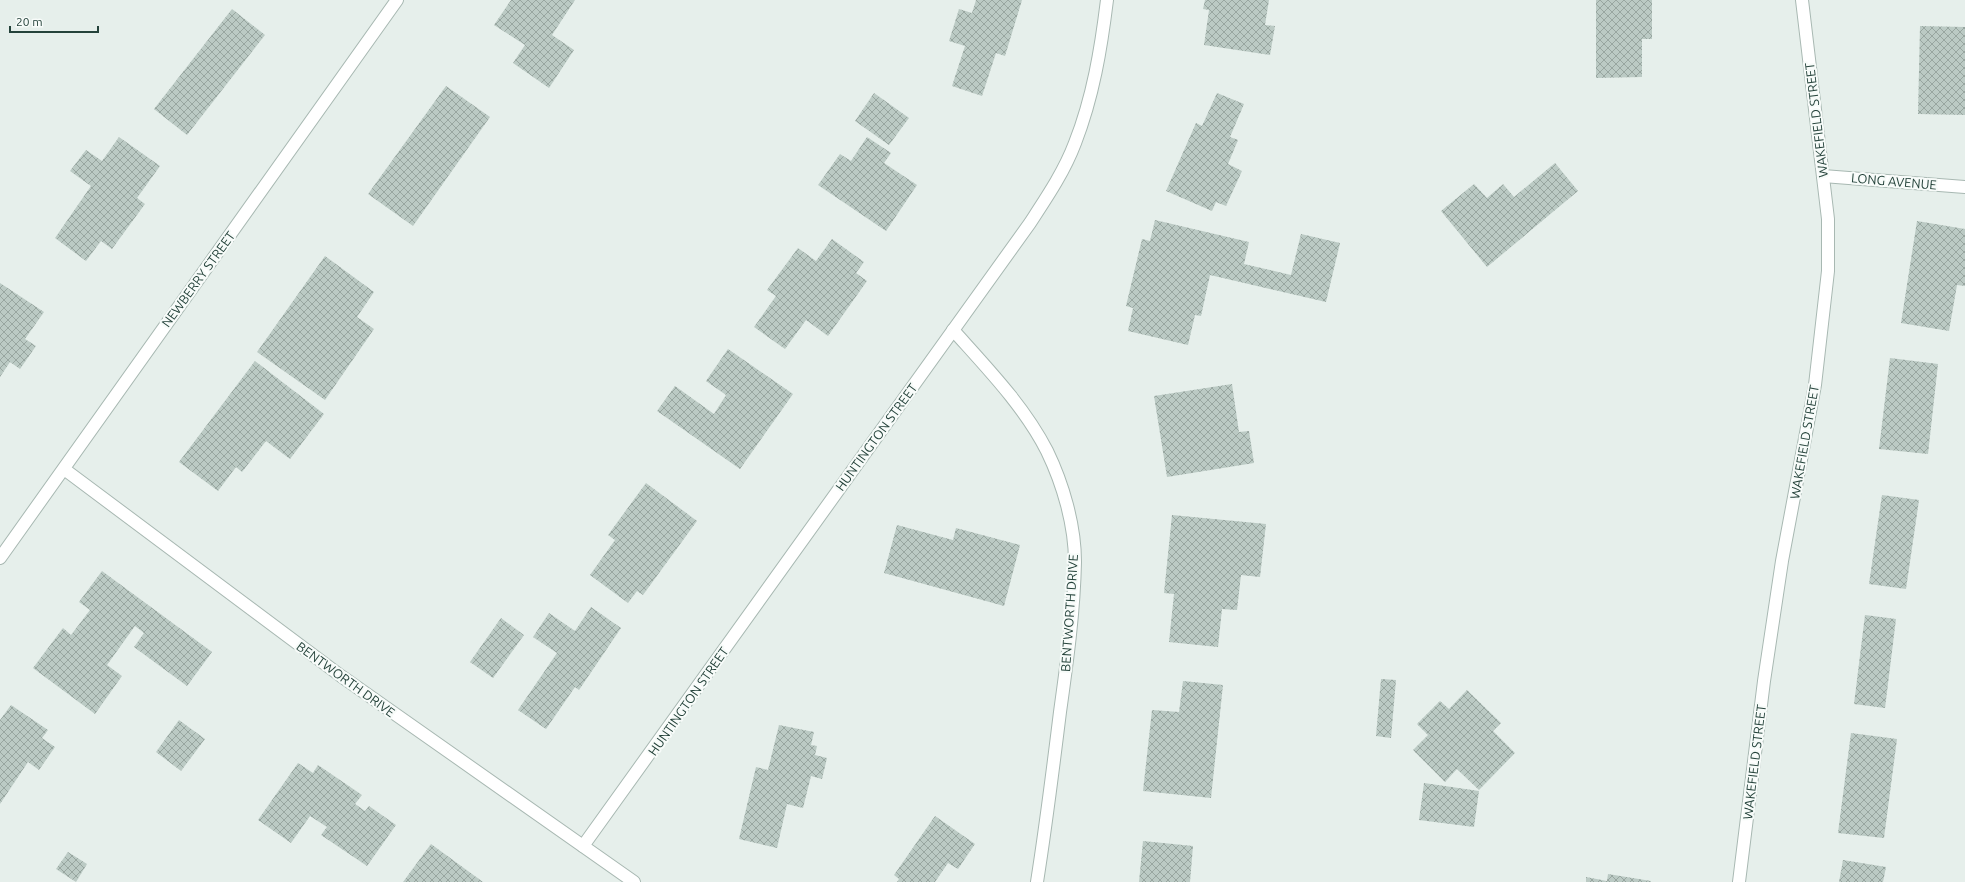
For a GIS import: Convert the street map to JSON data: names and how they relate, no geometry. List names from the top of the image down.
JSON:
{
  "streets": {
    "street": [
      "WAKEFIELD STREET",
      "LONG AVENUE",
      "NEWBERRY STREET",
      "HUNTINGTON STREET",
      "BENTWORTH DRIVE"
    ]
  },
  "crossings": [
    ["WAKEFIELD STREET", "LONG AVENUE"],
    ["NEWBERRY STREET", "BENTWORTH DRIVE"],
    ["HUNTINGTON STREET", "BENTWORTH DRIVE"]
  ],
  "scale_bar": "20 m"
}
